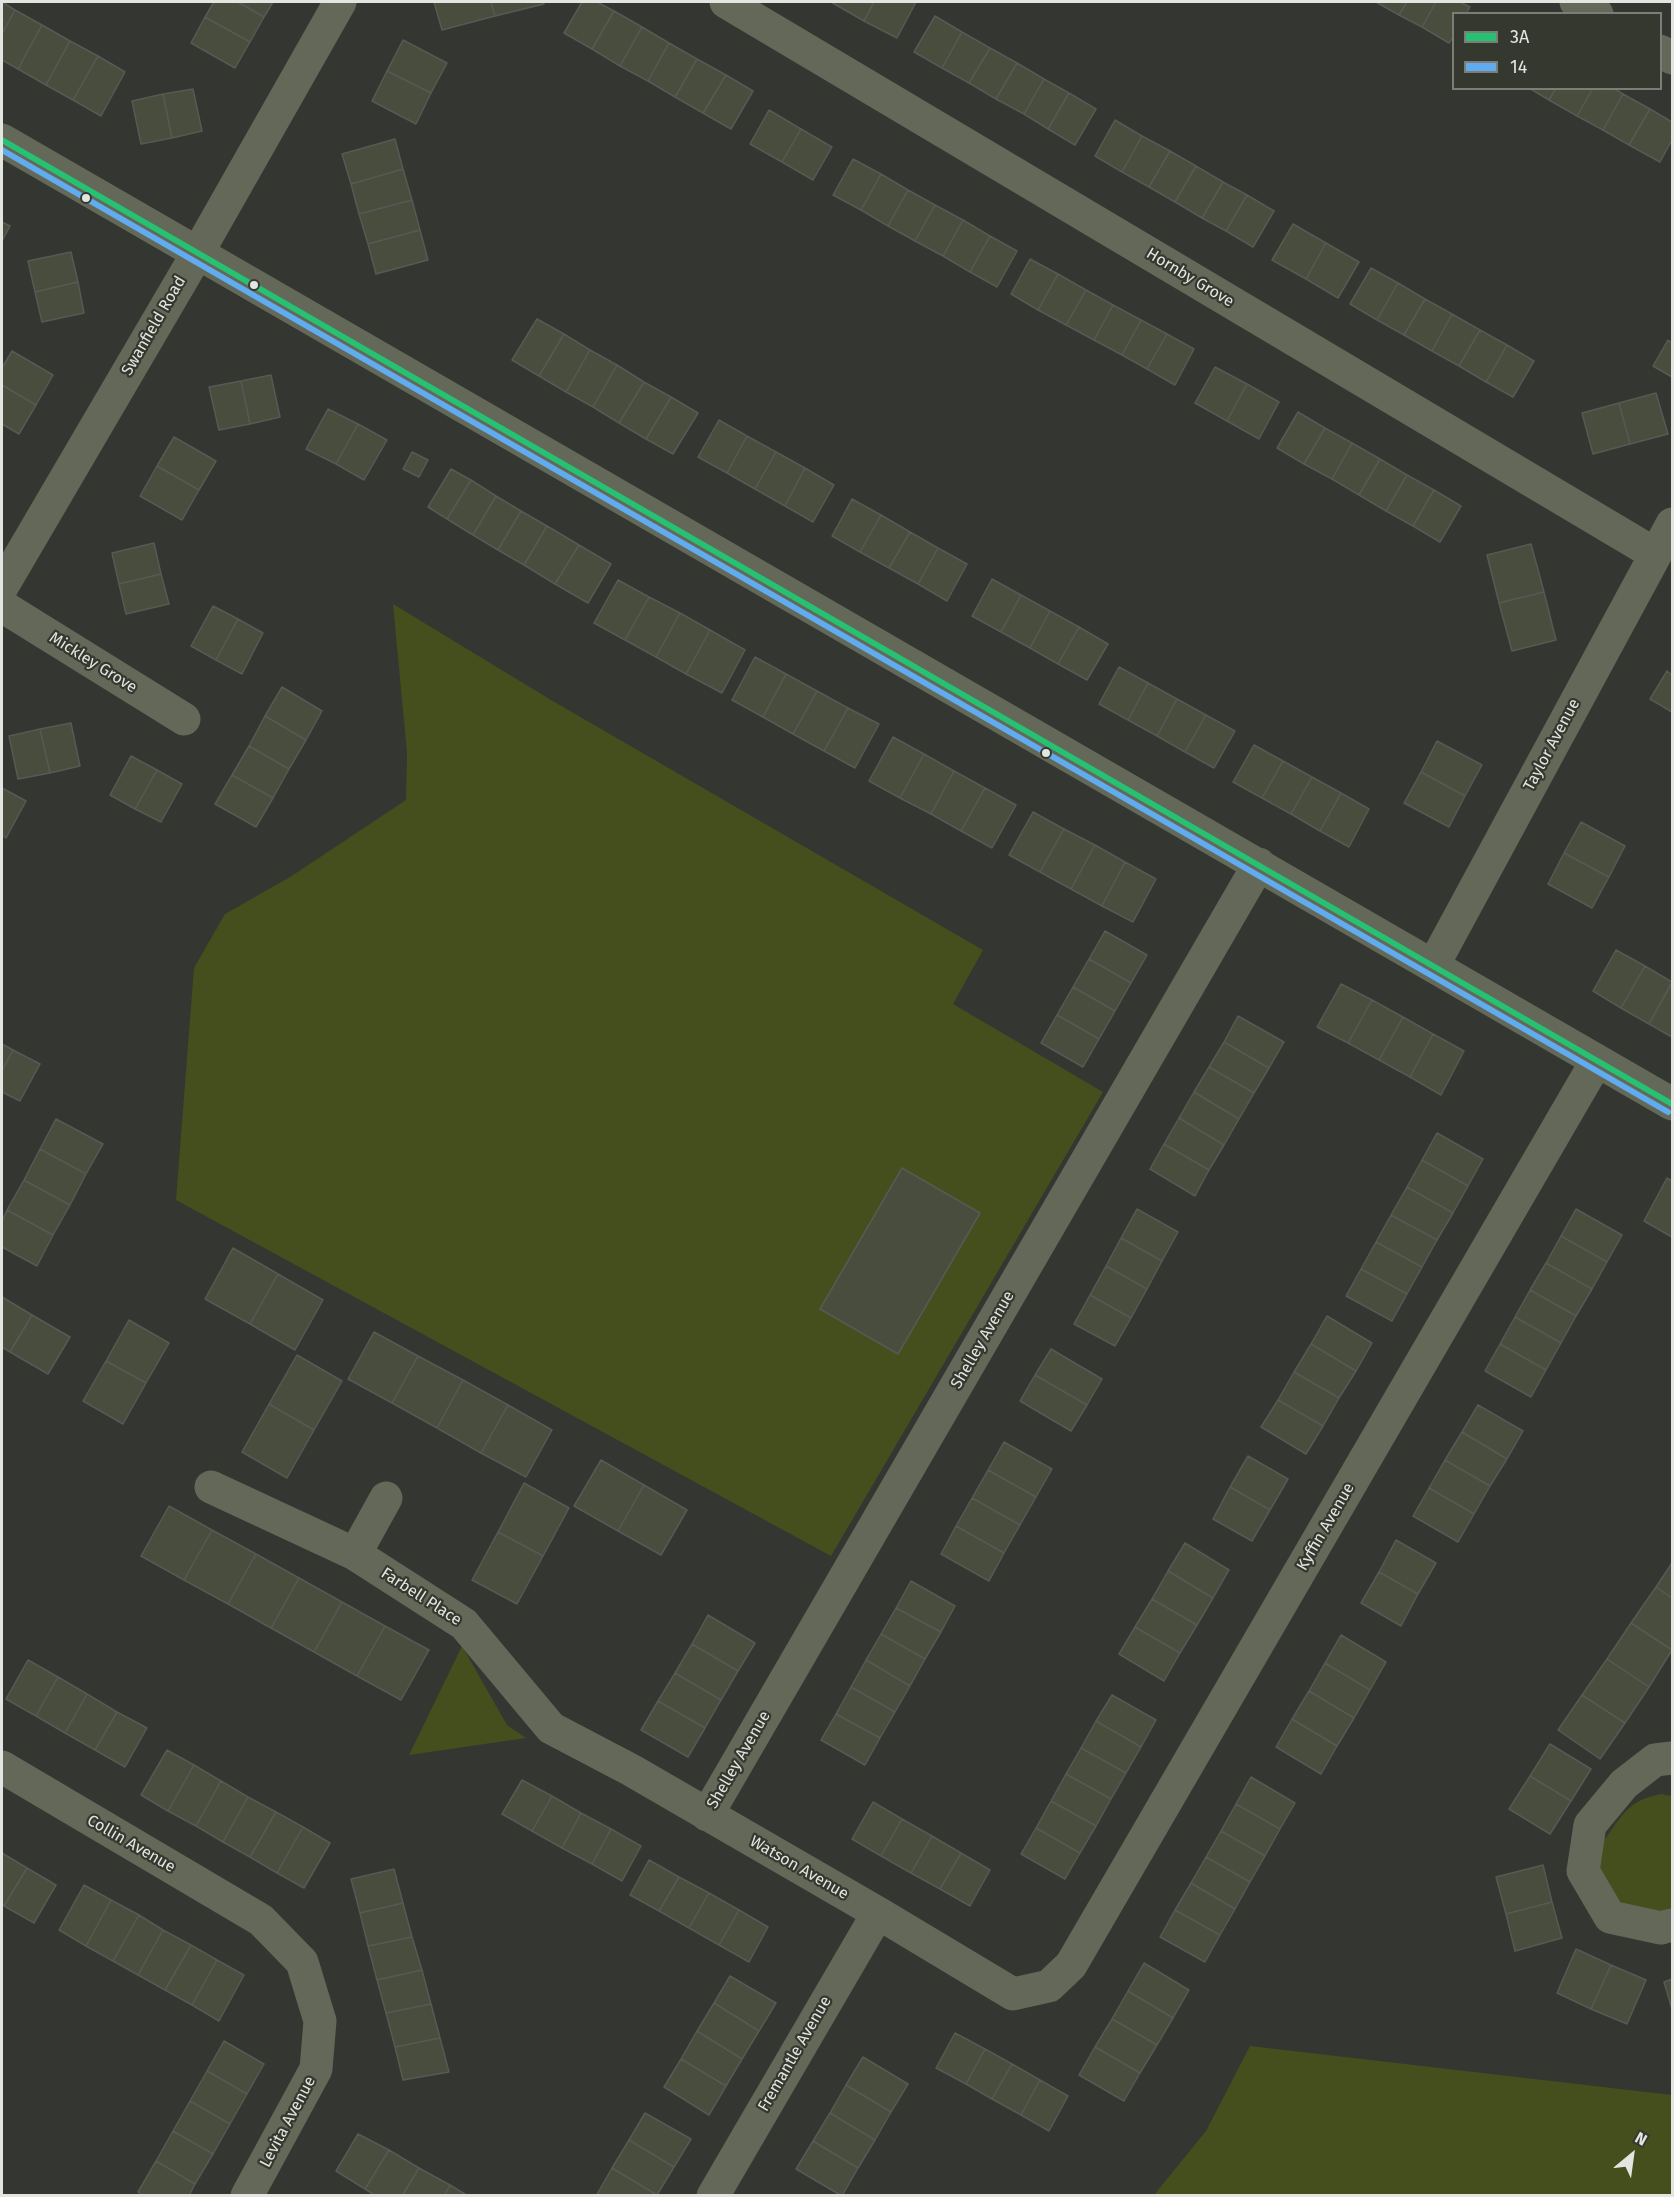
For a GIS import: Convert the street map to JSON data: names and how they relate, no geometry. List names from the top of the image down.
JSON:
{
  "streets": {
    "street": [
      "Hornby Grove",
      "Swanfield Road",
      "Mickley Grove",
      "Taylor Avenue",
      "Shelley Avenue",
      "Kyffin Avenue",
      "Farbell Place",
      "Collin Avenue",
      "Watson Avenue",
      "Fremantle Avenue",
      "Levita Avenue"
    ]
  },
  "crossings": [
    ["Hornby Grove", "Taylor Avenue"],
    ["Shelley Avenue", "Watson Avenue"],
    ["Kyffin Avenue", "Watson Avenue"],
    ["Farbell Place", "Watson Avenue"],
    ["Collin Avenue", "Levita Avenue"],
    ["Watson Avenue", "Fremantle Avenue"]
  ],
  "lines": ["transit line 3A", "transit line 14"],
  "legend": ["3A", "14"],
  "north": "top right"
}
